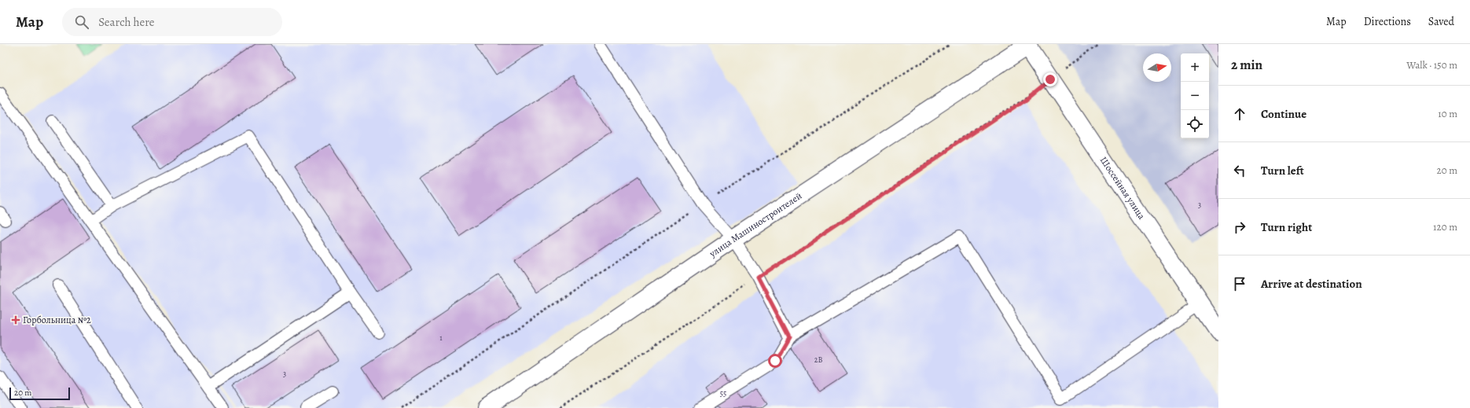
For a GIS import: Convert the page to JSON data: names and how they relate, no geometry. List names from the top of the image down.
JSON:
{
  "streets": {
    "street": ["Шоссейная улица", "улица Машиностроителей"]
  },
  "crossings": [
    ["Шоссейная улица", "улица Машиностроителей"]
  ],
  "places": {
    "health": ["Горбольница №2"]
  },
  "house_numbers": [
    "3",
    "1",
    "2В",
    "3",
    "55"
  ],
  "scale_bar": "20 m",
  "north": "right",
  "page": {
    "header": "Map",
    "search": "Search here",
    "nav": ["Map", "Directions", "Saved"],
    "heading": ["2 min", "Walk · 150 m"],
    "map_buttons": ["+", "−"],
    "list": [
      ["Continue", "10 m"],
      ["Turn left", "20 m"],
      ["Turn right", "120 m"],
      "Arrive at destination"
    ],
    "scale": "20 m"
  }
}
